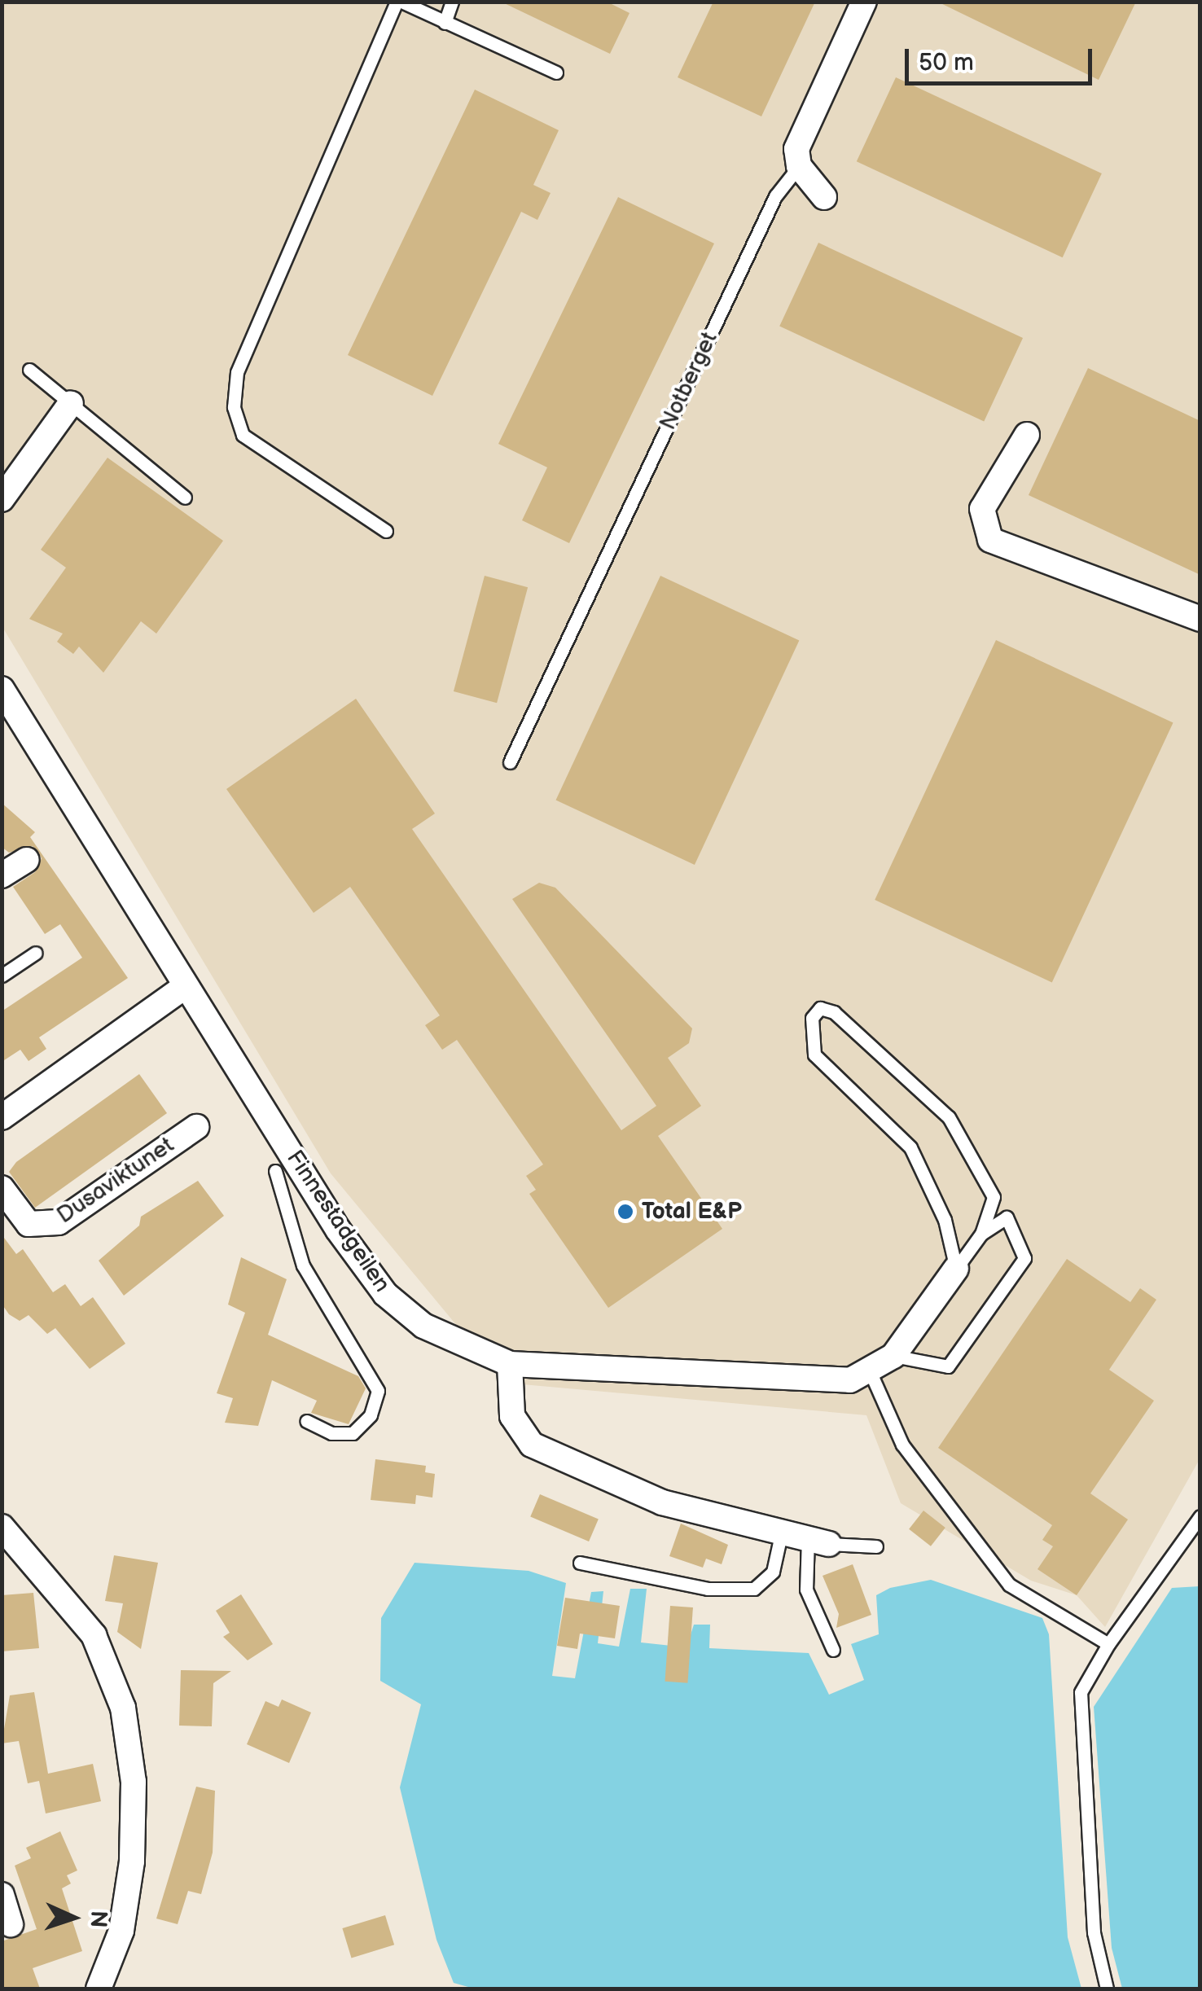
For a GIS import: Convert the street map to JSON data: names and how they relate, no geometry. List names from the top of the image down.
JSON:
{
  "streets": {
    "street": ["Notberget", "Dusaviktunet", "Finnestadgeilen"]
  },
  "places": ["Total E&P"],
  "scale_bar": "50 m",
  "north": "right"
}
